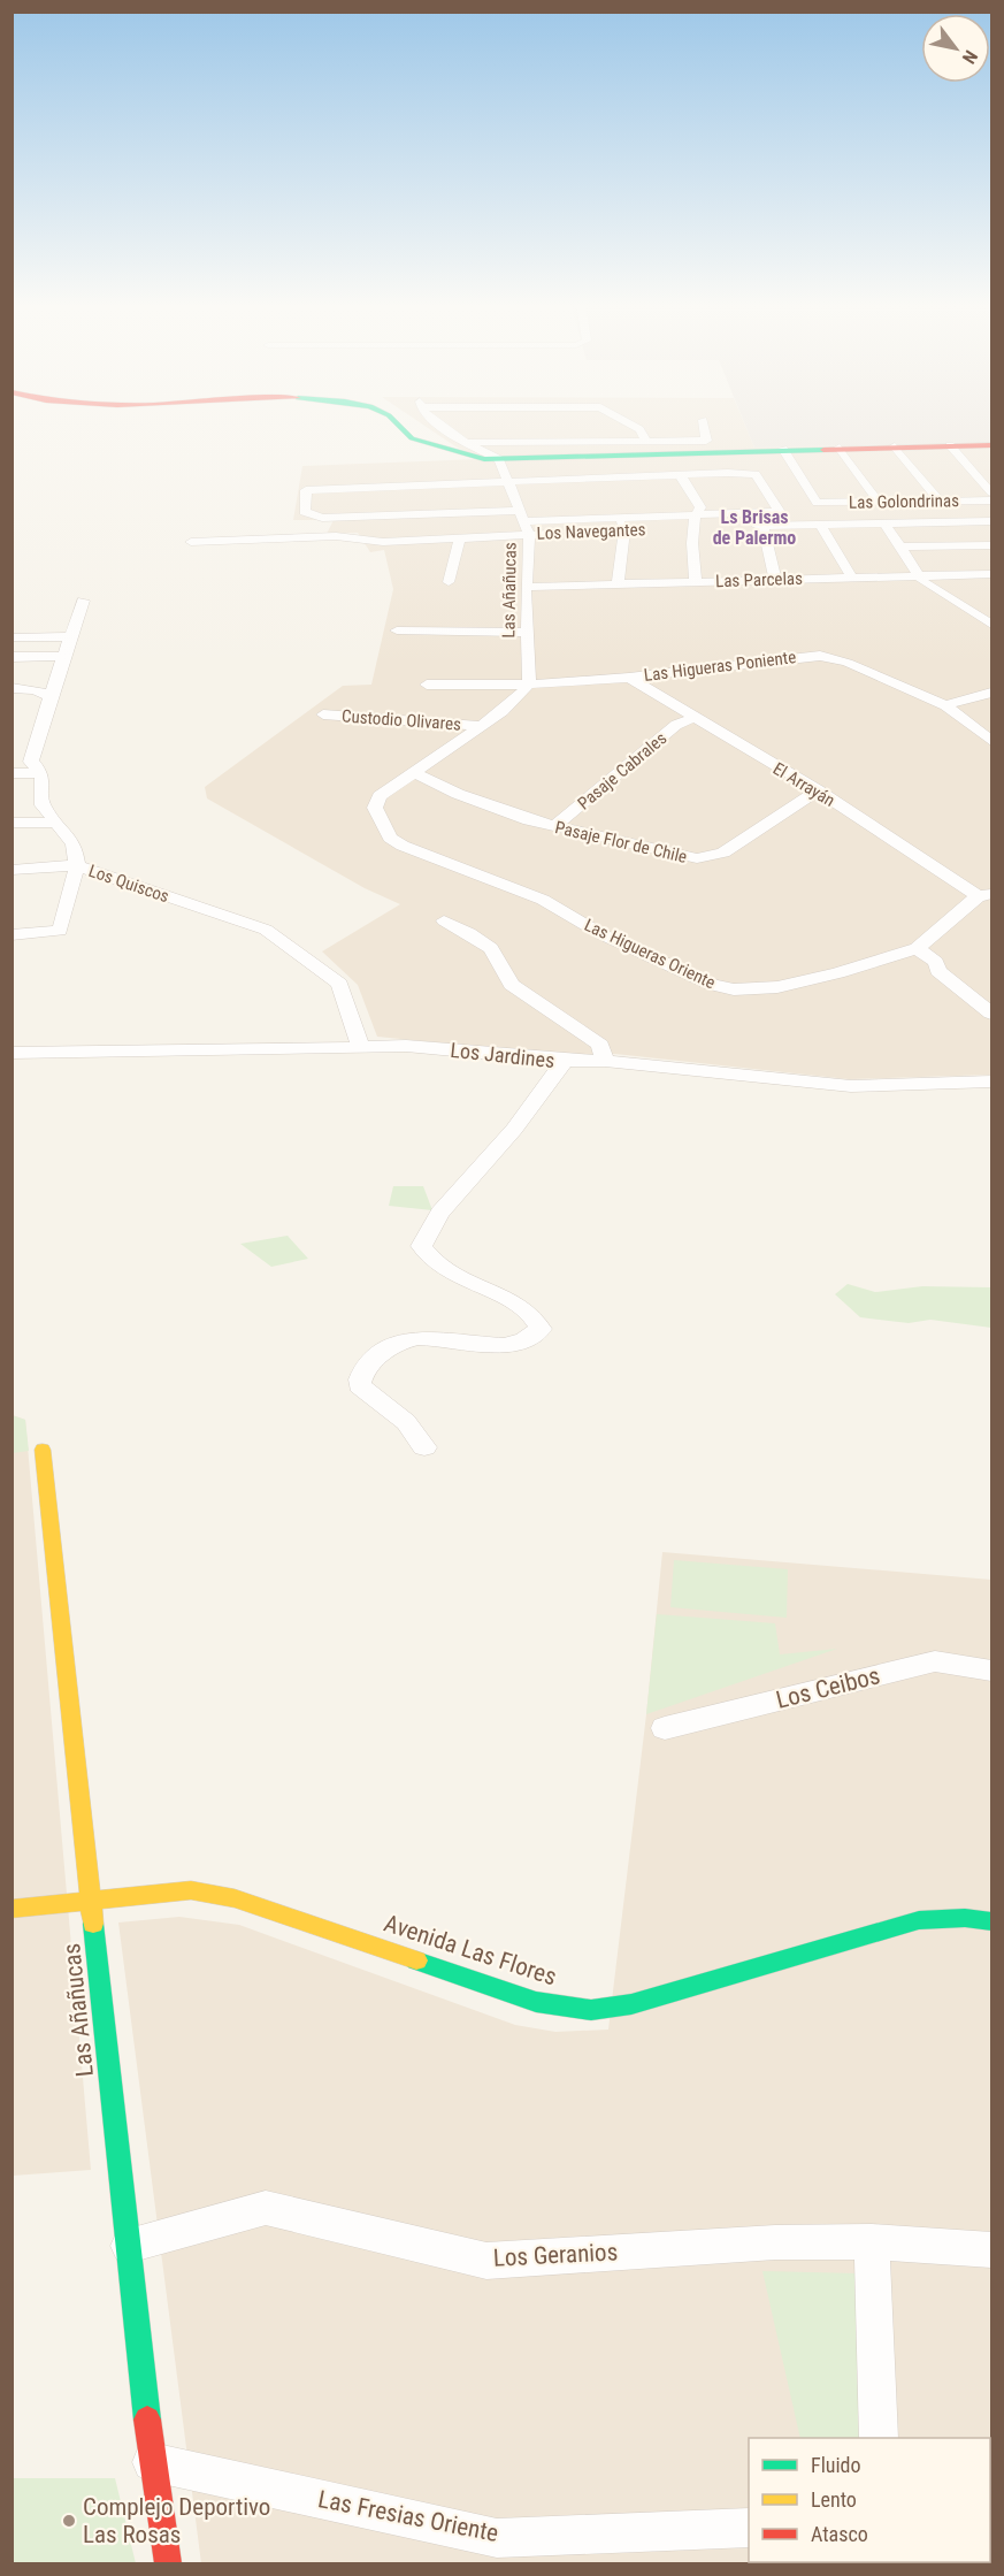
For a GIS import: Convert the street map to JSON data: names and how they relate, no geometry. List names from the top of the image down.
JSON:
{
  "streets": {
    "street": [
      "Las Golondrinas",
      "Los Navegantes",
      "Las Parcelas",
      "Las Añañucas",
      "Las Higueras Poniente",
      "Custodio Olivares",
      "Pasaje Cabrales",
      "El Arrayán",
      "Pasaje Flor de Chile",
      "Los Quiscos",
      "Las Higueras Oriente",
      "Los Jardines",
      "Los Ceibos",
      "Avenida Las Flores",
      "Los Geranios",
      "Las Fresias Oriente"
    ]
  },
  "crossings": [
    ["Los Navegantes", "Las Añañucas"],
    ["Las Parcelas", "Las Añañucas"],
    ["Las Añañucas", "Las Higueras Poniente"],
    ["Las Añañucas", "Avenida Las Flores"],
    ["Las Añañucas", "Los Geranios"],
    ["Las Añañucas", "Las Fresias Oriente"],
    ["Las Higueras Poniente", "El Arrayán"],
    ["Pasaje Cabrales", "El Arrayán"],
    ["Pasaje Cabrales", "Pasaje Flor de Chile"],
    ["El Arrayán", "Pasaje Flor de Chile"],
    ["El Arrayán", "Las Higueras Oriente"],
    ["Pasaje Flor de Chile", "Las Higueras Oriente"],
    ["Los Quiscos", "Los Jardines"]
  ],
  "districts": ["Ls Brisas de Palermo"],
  "places": ["Complejo Deportivo Las Rosas"],
  "legend": ["Fluido", "Lento", "Atasco"],
  "north": "bottom right"
}
